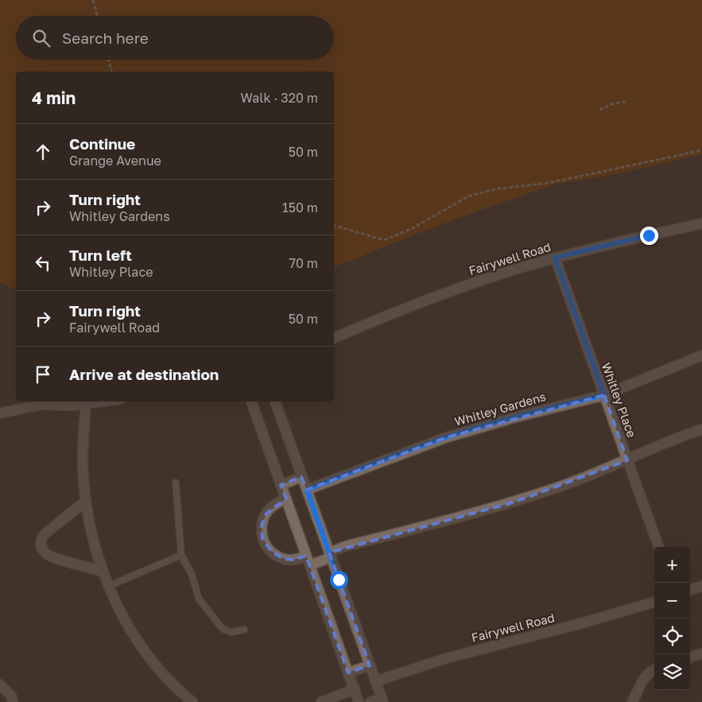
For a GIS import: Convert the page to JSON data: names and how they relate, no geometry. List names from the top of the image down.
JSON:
{
  "streets": {
    "street": ["Fairywell Road", "Whitley Place", "Whitley Gardens"]
  },
  "crossings": [
    ["Fairywell Road", "Whitley Place"],
    ["Whitley Place", "Whitley Gardens"]
  ],
  "page": {
    "search": "Search here",
    "heading": ["4 min", "Walk · 320 m"],
    "list": [
      ["Continue", "Grange Avenue", "50 m"],
      ["Turn right", "Whitley Gardens", "150 m"],
      ["Turn left", "Whitley Place", "70 m"],
      ["Turn right", "Fairywell Road", "50 m"],
      "Arrive at destination"
    ],
    "map_buttons": ["+", "−"]
  }
}
